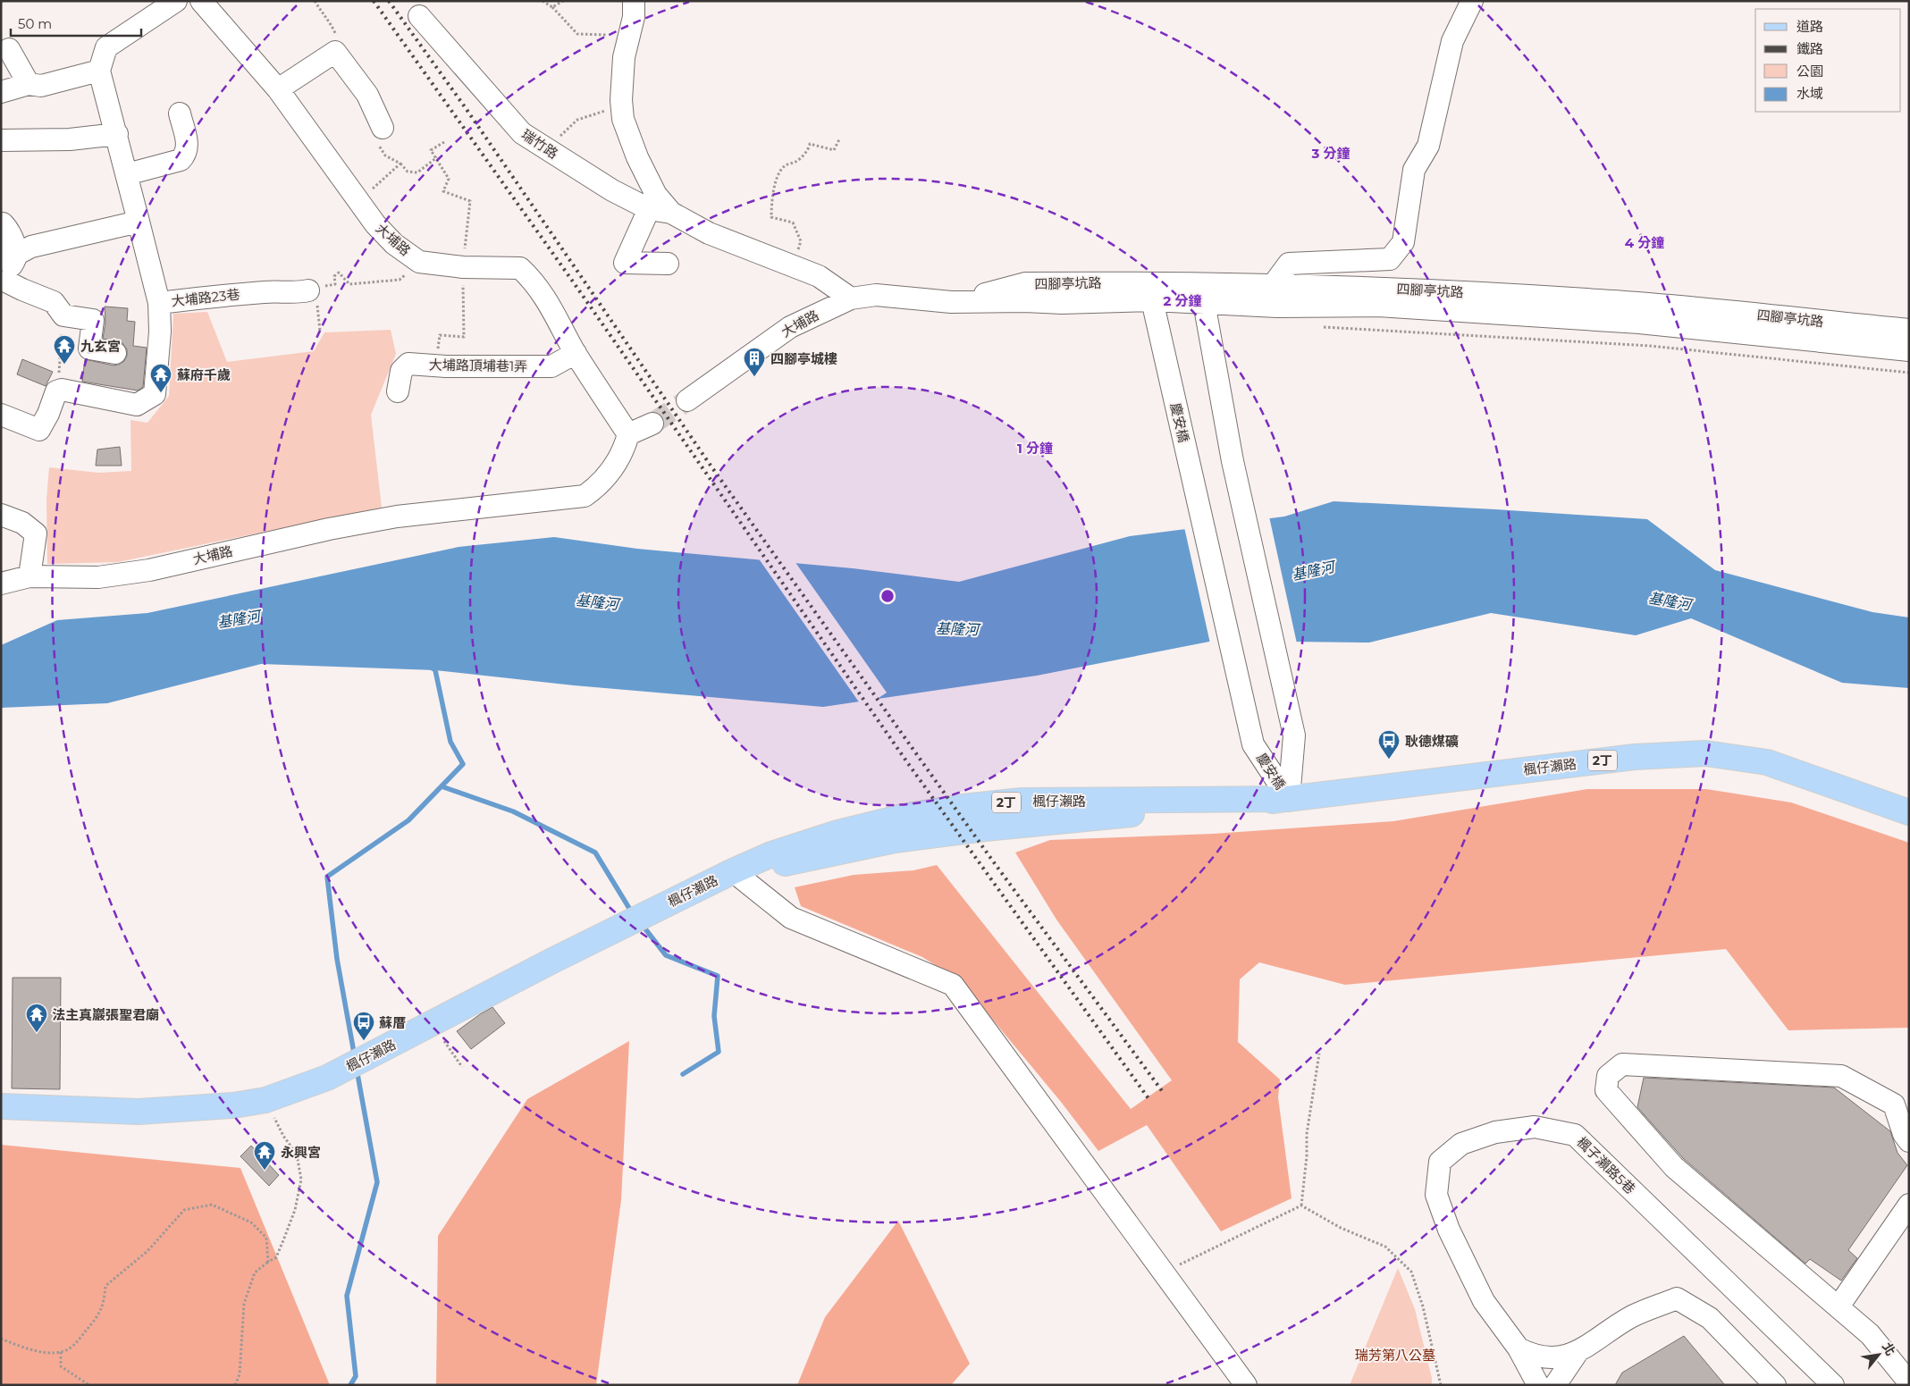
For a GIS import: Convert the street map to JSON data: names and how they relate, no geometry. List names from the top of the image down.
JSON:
{
  "streets": {
    "main road": ["2丁", "楓仔瀨路"],
    "street": [
      "瑞竹路",
      "大埔路",
      "四腳亭坑路",
      "大埔路23巷",
      "大埔路頂埔巷1弄",
      "慶安橋",
      "楓子瀨路5巷"
    ]
  },
  "crossings": [
    ["瑞竹路", "大埔路"],
    ["瑞竹路", "四腳亭坑路"],
    ["大埔路", "四腳亭坑路"],
    ["大埔路", "大埔路頂埔巷1弄"],
    ["四腳亭坑路", "慶安橋"],
    ["慶安橋", "楓仔瀨路"]
  ],
  "water": ["基隆河"],
  "parks": ["瑞芳第八公墓"],
  "places": {
    "temple": [
      "九玄宮",
      "蘇府千歲",
      "法主真巖張聖君廟",
      "永興宮"
    ],
    "building": ["四腳亭城樓"],
    "bus stop": ["耿德煤礦", "蘇厝"]
  },
  "legend": [
    "道路",
    "鐵路",
    "公園",
    "水域"
  ],
  "scale_bar": "50 m",
  "north": "top right",
  "rings": [
    "3 分鐘",
    "4 分鐘",
    "2 分鐘",
    "1 分鐘"
  ]
}
